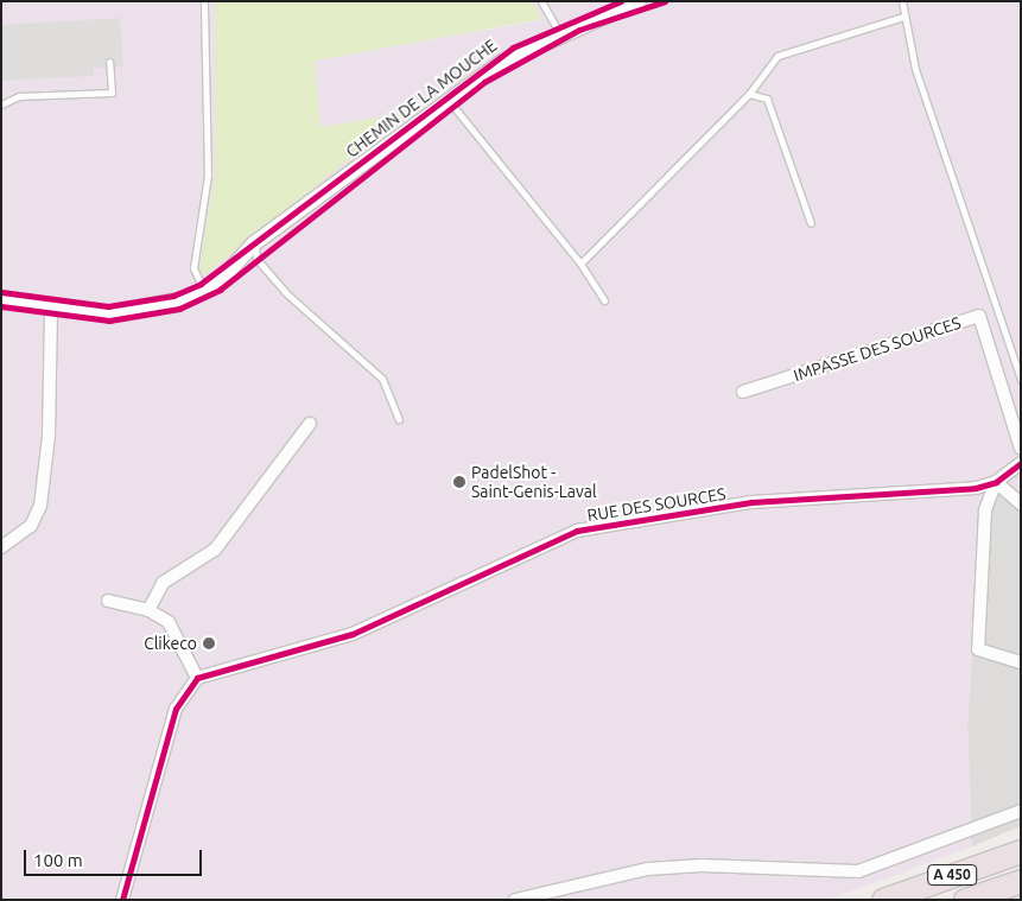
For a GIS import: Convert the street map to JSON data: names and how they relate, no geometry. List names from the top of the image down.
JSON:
{
  "streets": {
    "highway": ["A 450"],
    "street": ["CHEMIN DE LA MOUCHE", "IMPASSE DES SOURCES", "RUE DES SOURCES"]
  },
  "places": ["PadelShot - Saint-Genis-Laval", "Clikeco"],
  "scale_bar": "100 m"
}
